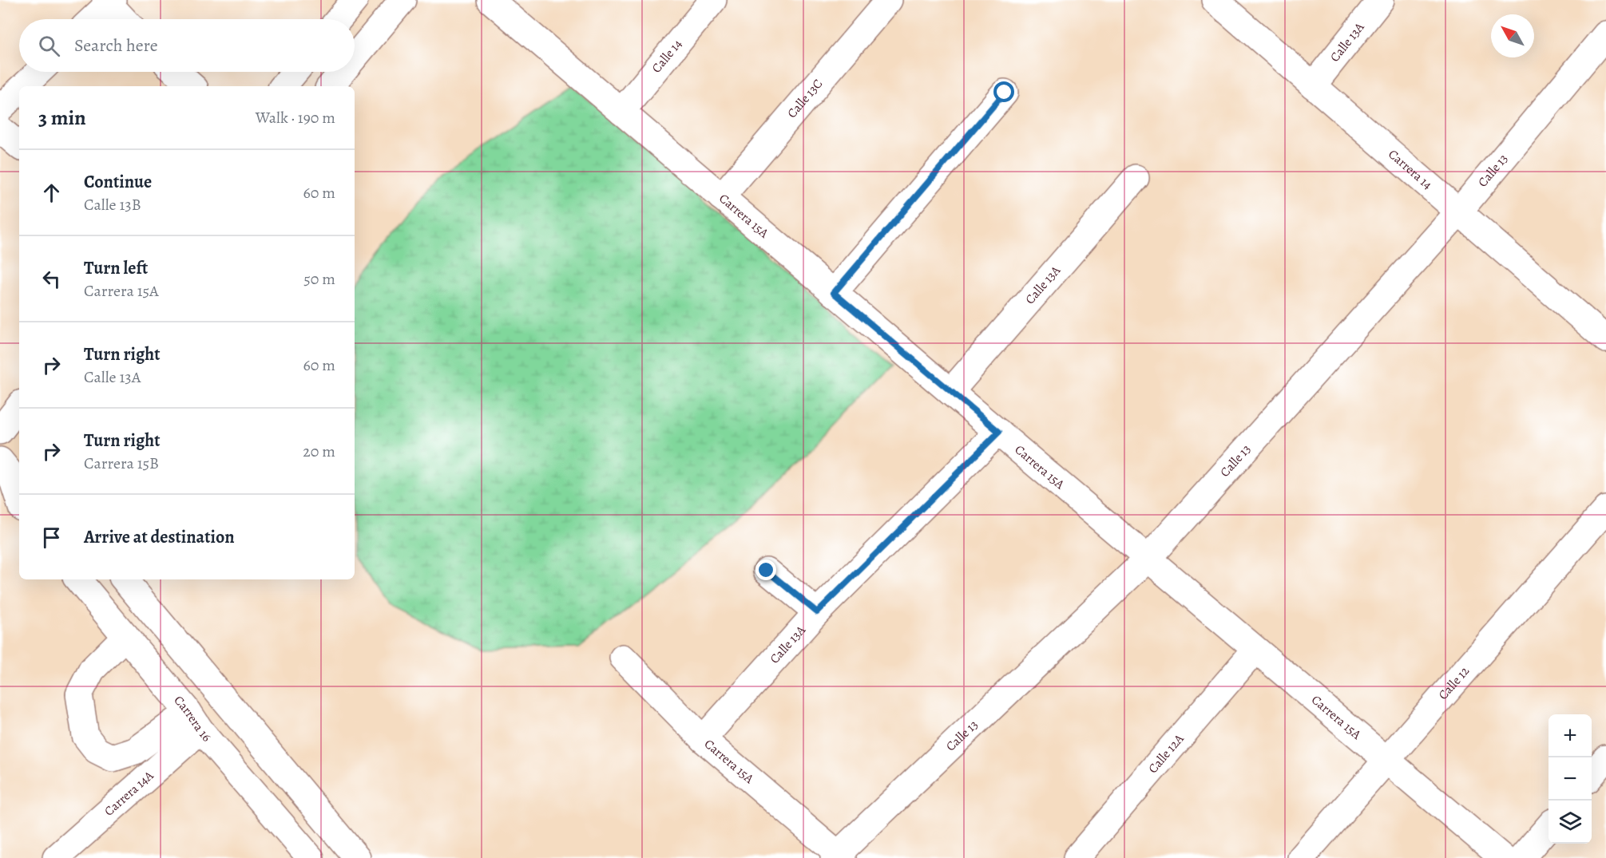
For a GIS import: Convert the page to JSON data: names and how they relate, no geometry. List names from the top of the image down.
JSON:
{
  "streets": {
    "street": [
      "Calle 13A",
      "Calle 14",
      "Calle 13C",
      "Carrera 14",
      "Calle 13",
      "Carrera 15A",
      "Calle 12",
      "Carrera 16",
      "Calle 12A",
      "Carrera 14A"
    ]
  },
  "crossings": [
    ["Calle 13A", "Carrera 14"],
    ["Calle 13A", "Carrera 15A"],
    ["Calle 14", "Carrera 15A"],
    ["Calle 13C", "Carrera 15A"],
    ["Carrera 14", "Calle 13"],
    ["Calle 13", "Carrera 15A"],
    ["Carrera 15A", "Calle 12"],
    ["Carrera 15A", "Calle 12A"],
    ["Carrera 16", "Carrera 14A"]
  ],
  "north": "top left",
  "page": {
    "search": "Search here",
    "heading": ["3 min", "Walk · 190 m"],
    "list": [
      ["Continue", "Calle 13B", "60 m"],
      ["Turn left", "Carrera 15A", "50 m"],
      ["Turn right", "Calle 13A", "60 m"],
      ["Turn right", "Carrera 15B", "20 m"],
      "Arrive at destination"
    ],
    "map_buttons": ["+", "−"]
  }
}
